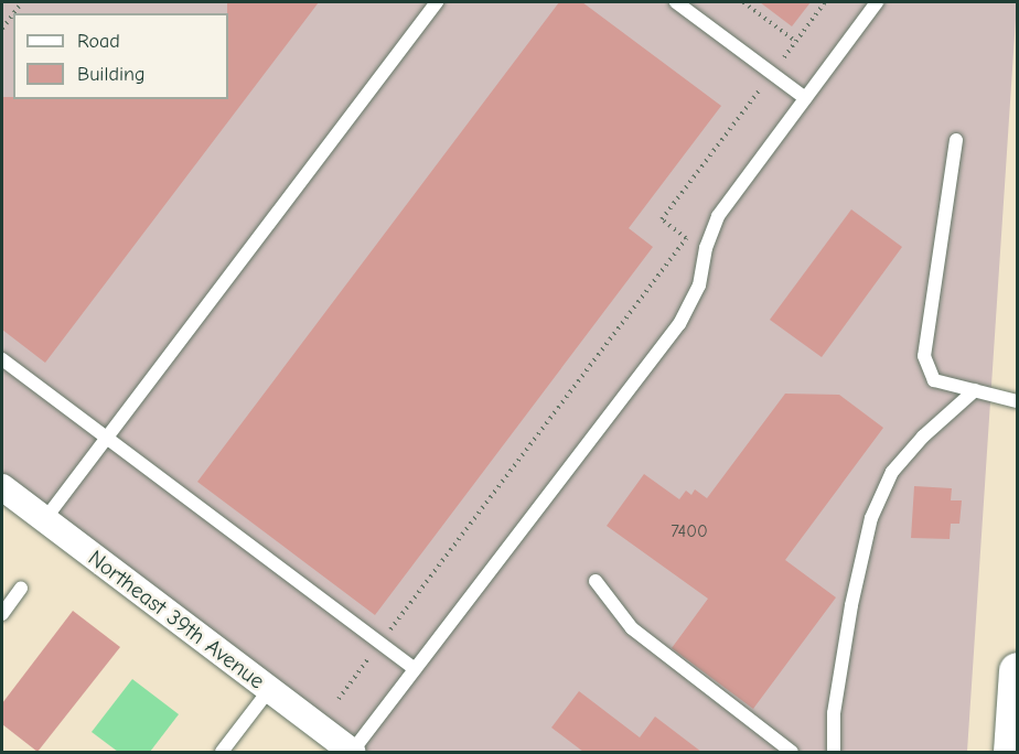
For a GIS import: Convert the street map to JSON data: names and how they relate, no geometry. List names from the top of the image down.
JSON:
{
  "streets": {
    "street": ["Northeast 39th Avenue"]
  },
  "house_numbers": ["7400"],
  "legend": ["Road", "Building"]
}
